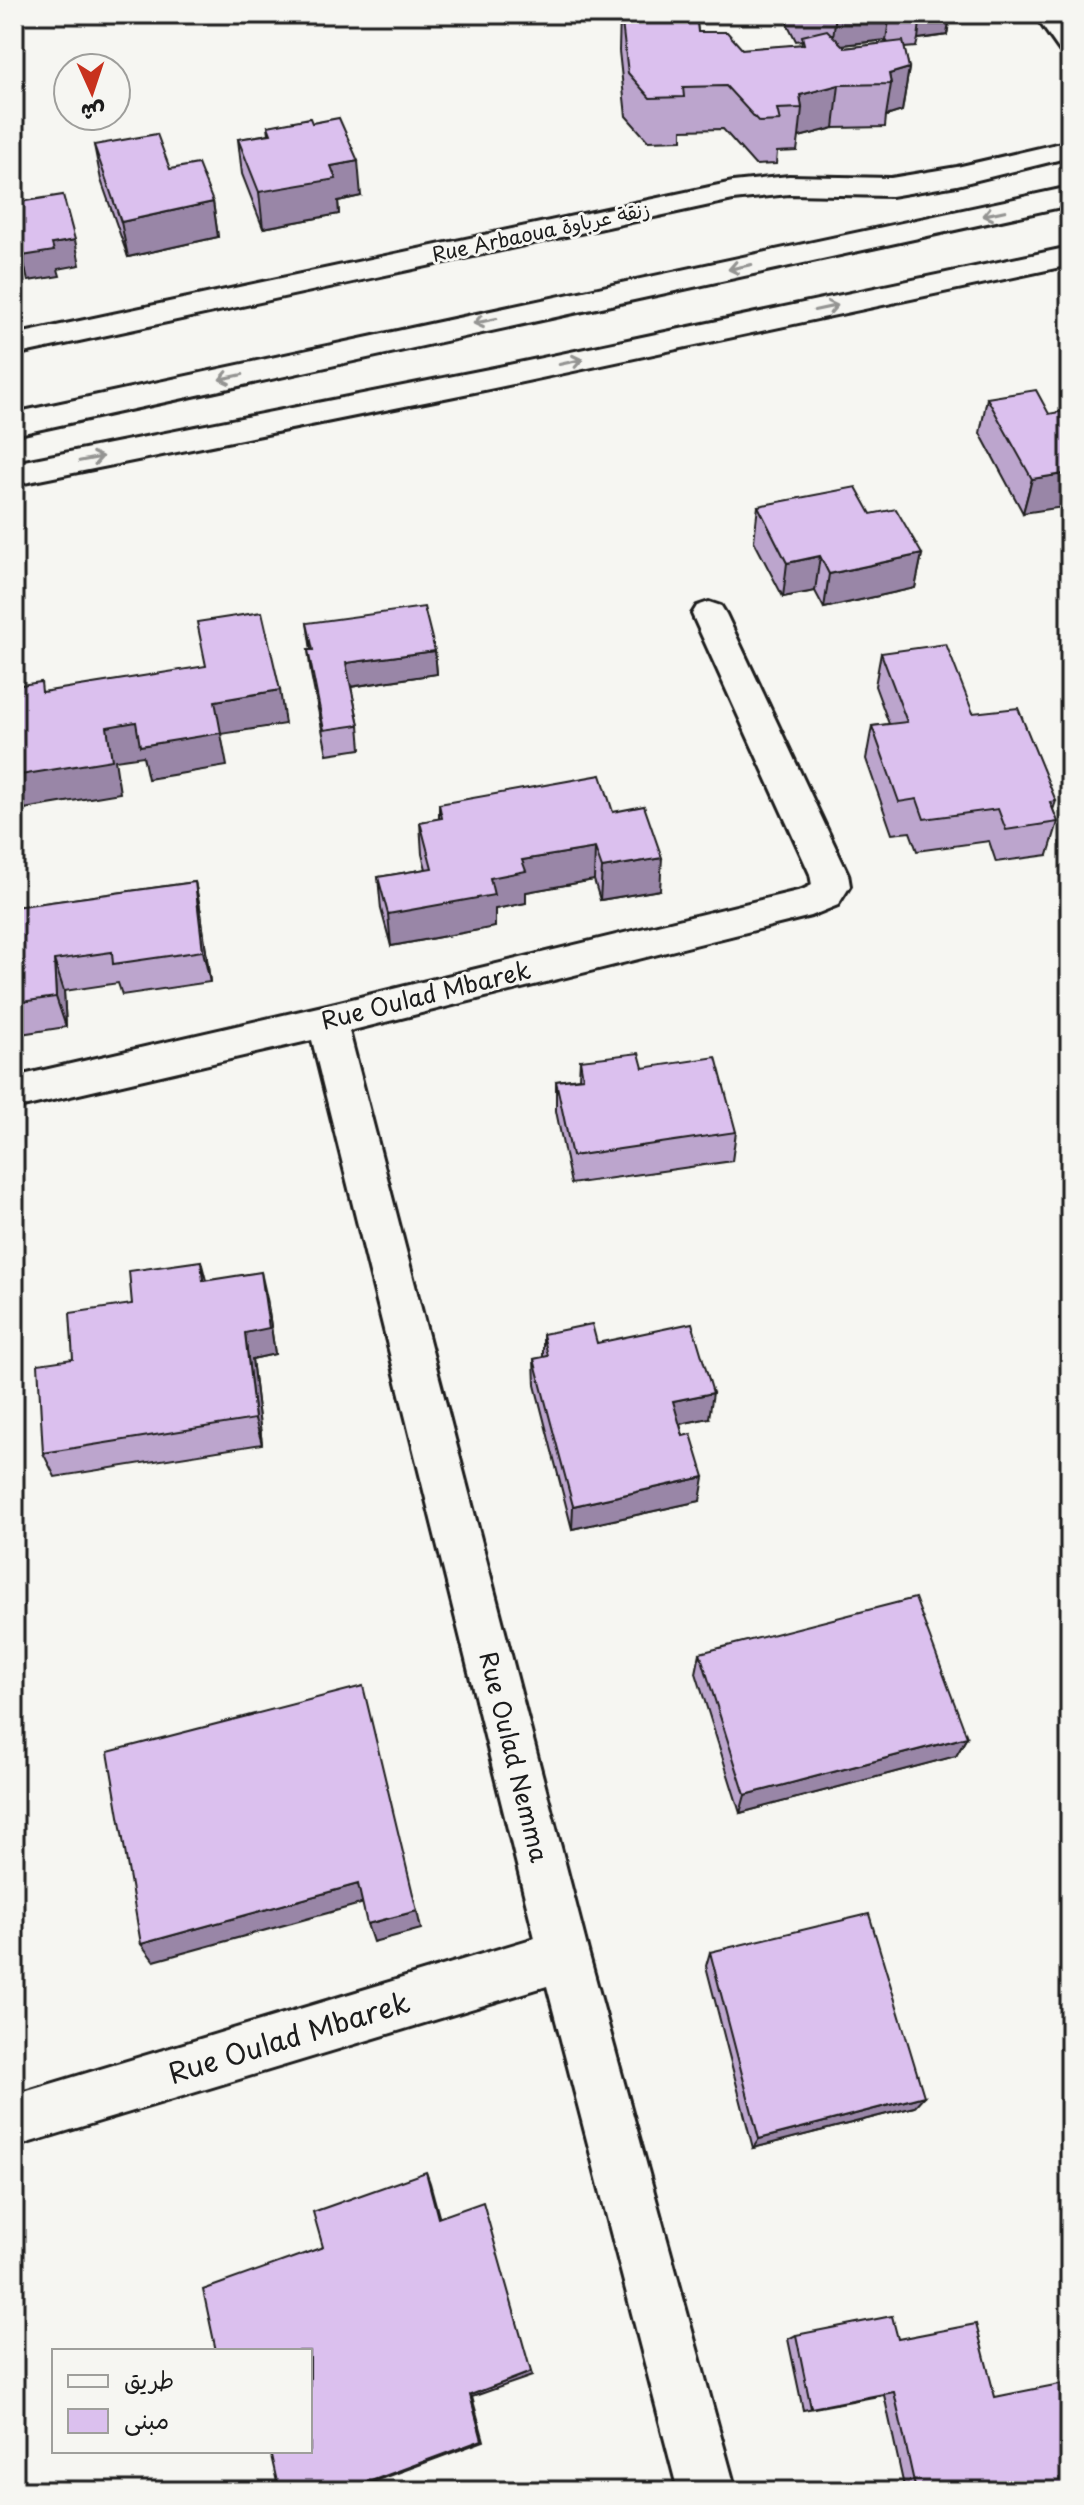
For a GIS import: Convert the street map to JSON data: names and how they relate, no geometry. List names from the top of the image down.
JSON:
{
  "streets": {
    "street": ["Rue Arbaoua زنقة عرباوة", "Rue Oulad Mbarek", "Rue Oulad Nemma"]
  },
  "crossings": [
    ["Rue Oulad Mbarek", "Rue Oulad Nemma"]
  ],
  "legend": ["طريق", "مبنى"],
  "north": "bottom"
}
